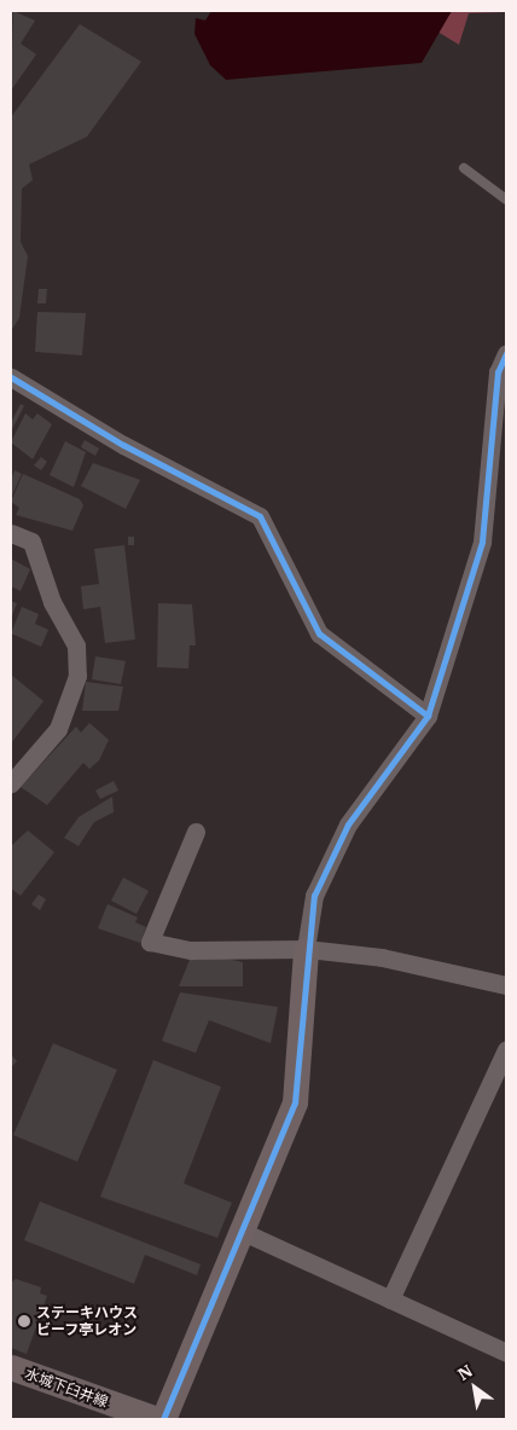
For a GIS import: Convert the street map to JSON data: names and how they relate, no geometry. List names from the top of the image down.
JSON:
{
  "streets": {
    "street": ["水城下臼井線"]
  },
  "places": ["ステーキハウス ビーフ亭レオン"],
  "north": "top left"
}
